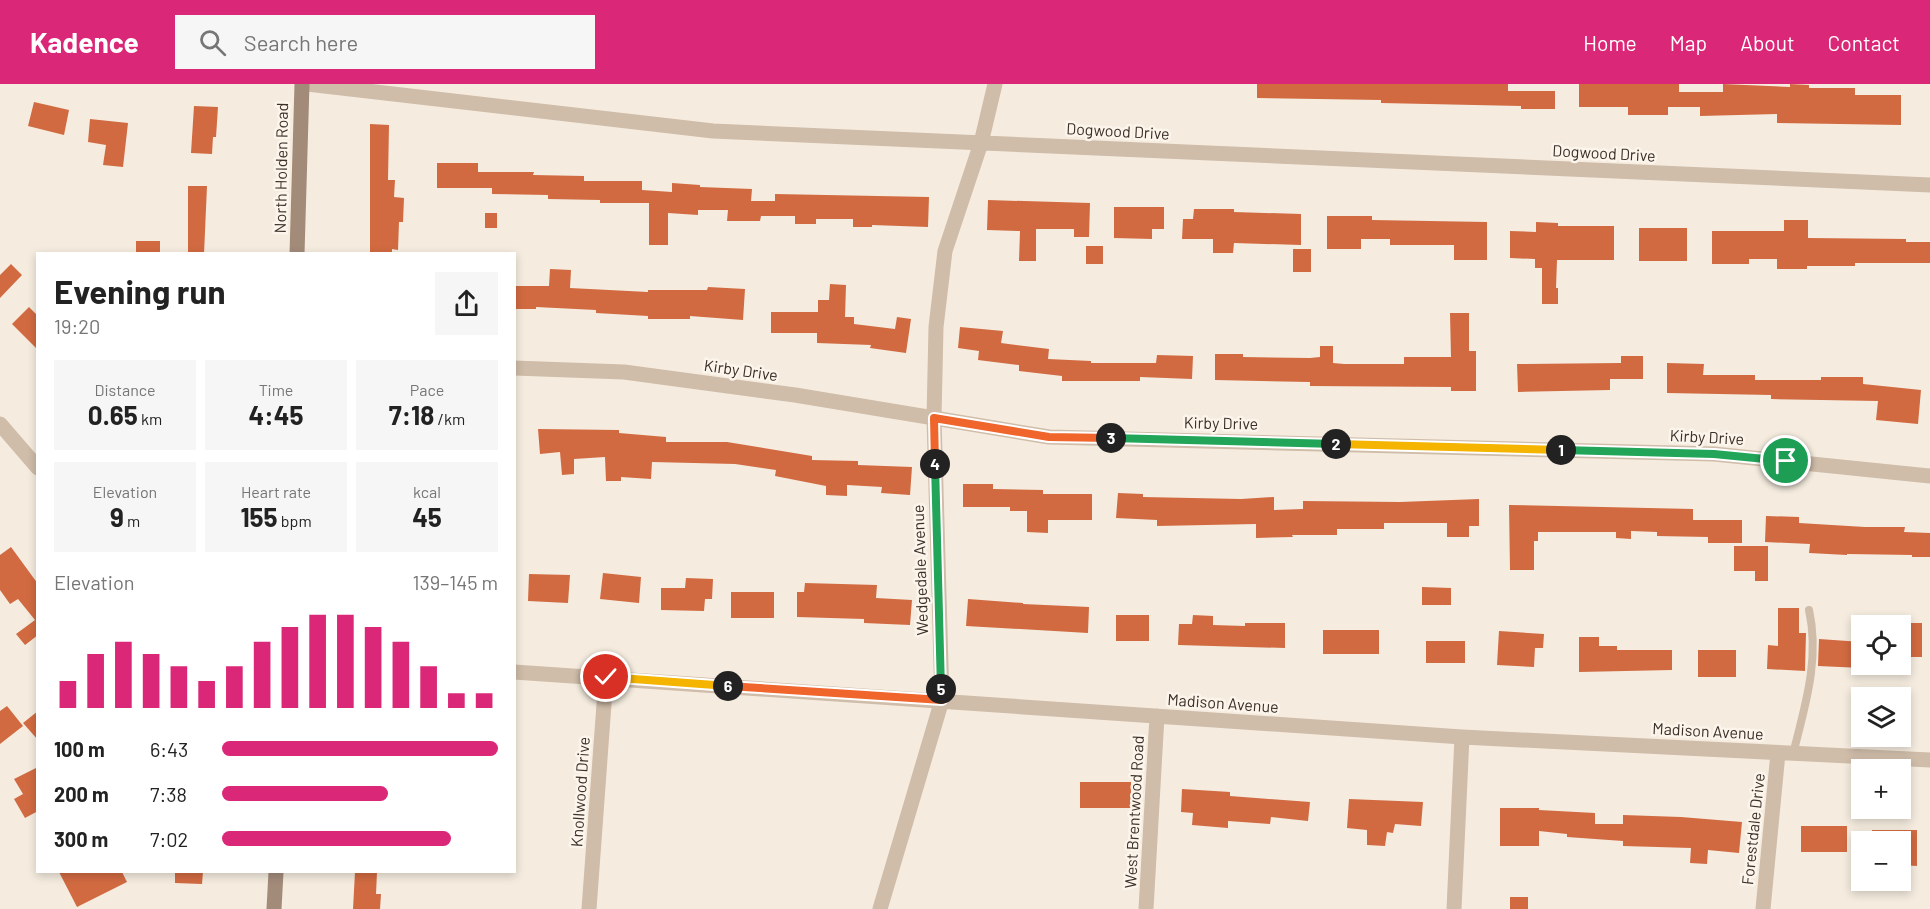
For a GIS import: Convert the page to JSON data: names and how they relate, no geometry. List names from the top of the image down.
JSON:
{
  "streets": {
    "main road": ["North Holden Road"],
    "street": [
      "Dogwood Drive",
      "Kirby Drive",
      "Wedgedale Avenue",
      "Madison Avenue",
      "Knollwood Drive",
      "West Brentwood Road",
      "Forestdale Drive"
    ]
  },
  "crossings": [
    ["Dogwood Drive", "Wedgedale Avenue"],
    ["Kirby Drive", "Wedgedale Avenue"],
    ["Wedgedale Avenue", "Madison Avenue"],
    ["Madison Avenue", "Knollwood Drive"],
    ["Madison Avenue", "West Brentwood Road"],
    ["Madison Avenue", "Forestdale Drive"]
  ],
  "page": {
    "header": "Kadence",
    "search": "Search here",
    "nav": [
      "Home",
      "Map",
      "About",
      "Contact"
    ],
    "heading": ["Evening run", "19:20"],
    "stats": [
      ["Distance", "0.65 km"],
      ["Time", "4:45"],
      ["Pace", "7:18 /km"],
      ["Elevation", "9 m"],
      ["Heart rate", "155 bpm"],
      ["kcal", "45"]
    ],
    "pins": [
      "3",
      "2",
      "1",
      "4",
      "6",
      "5"
    ],
    "chart": ["Elevation", "139–145 m"],
    "map_buttons": ["+", "−"],
    "list": [
      {
        "name": "100 m",
        "note": "6:43"
      },
      {
        "name": "200 m",
        "note": "7:38"
      },
      {
        "name": "300 m",
        "note": "7:02"
      }
    ]
  }
}
